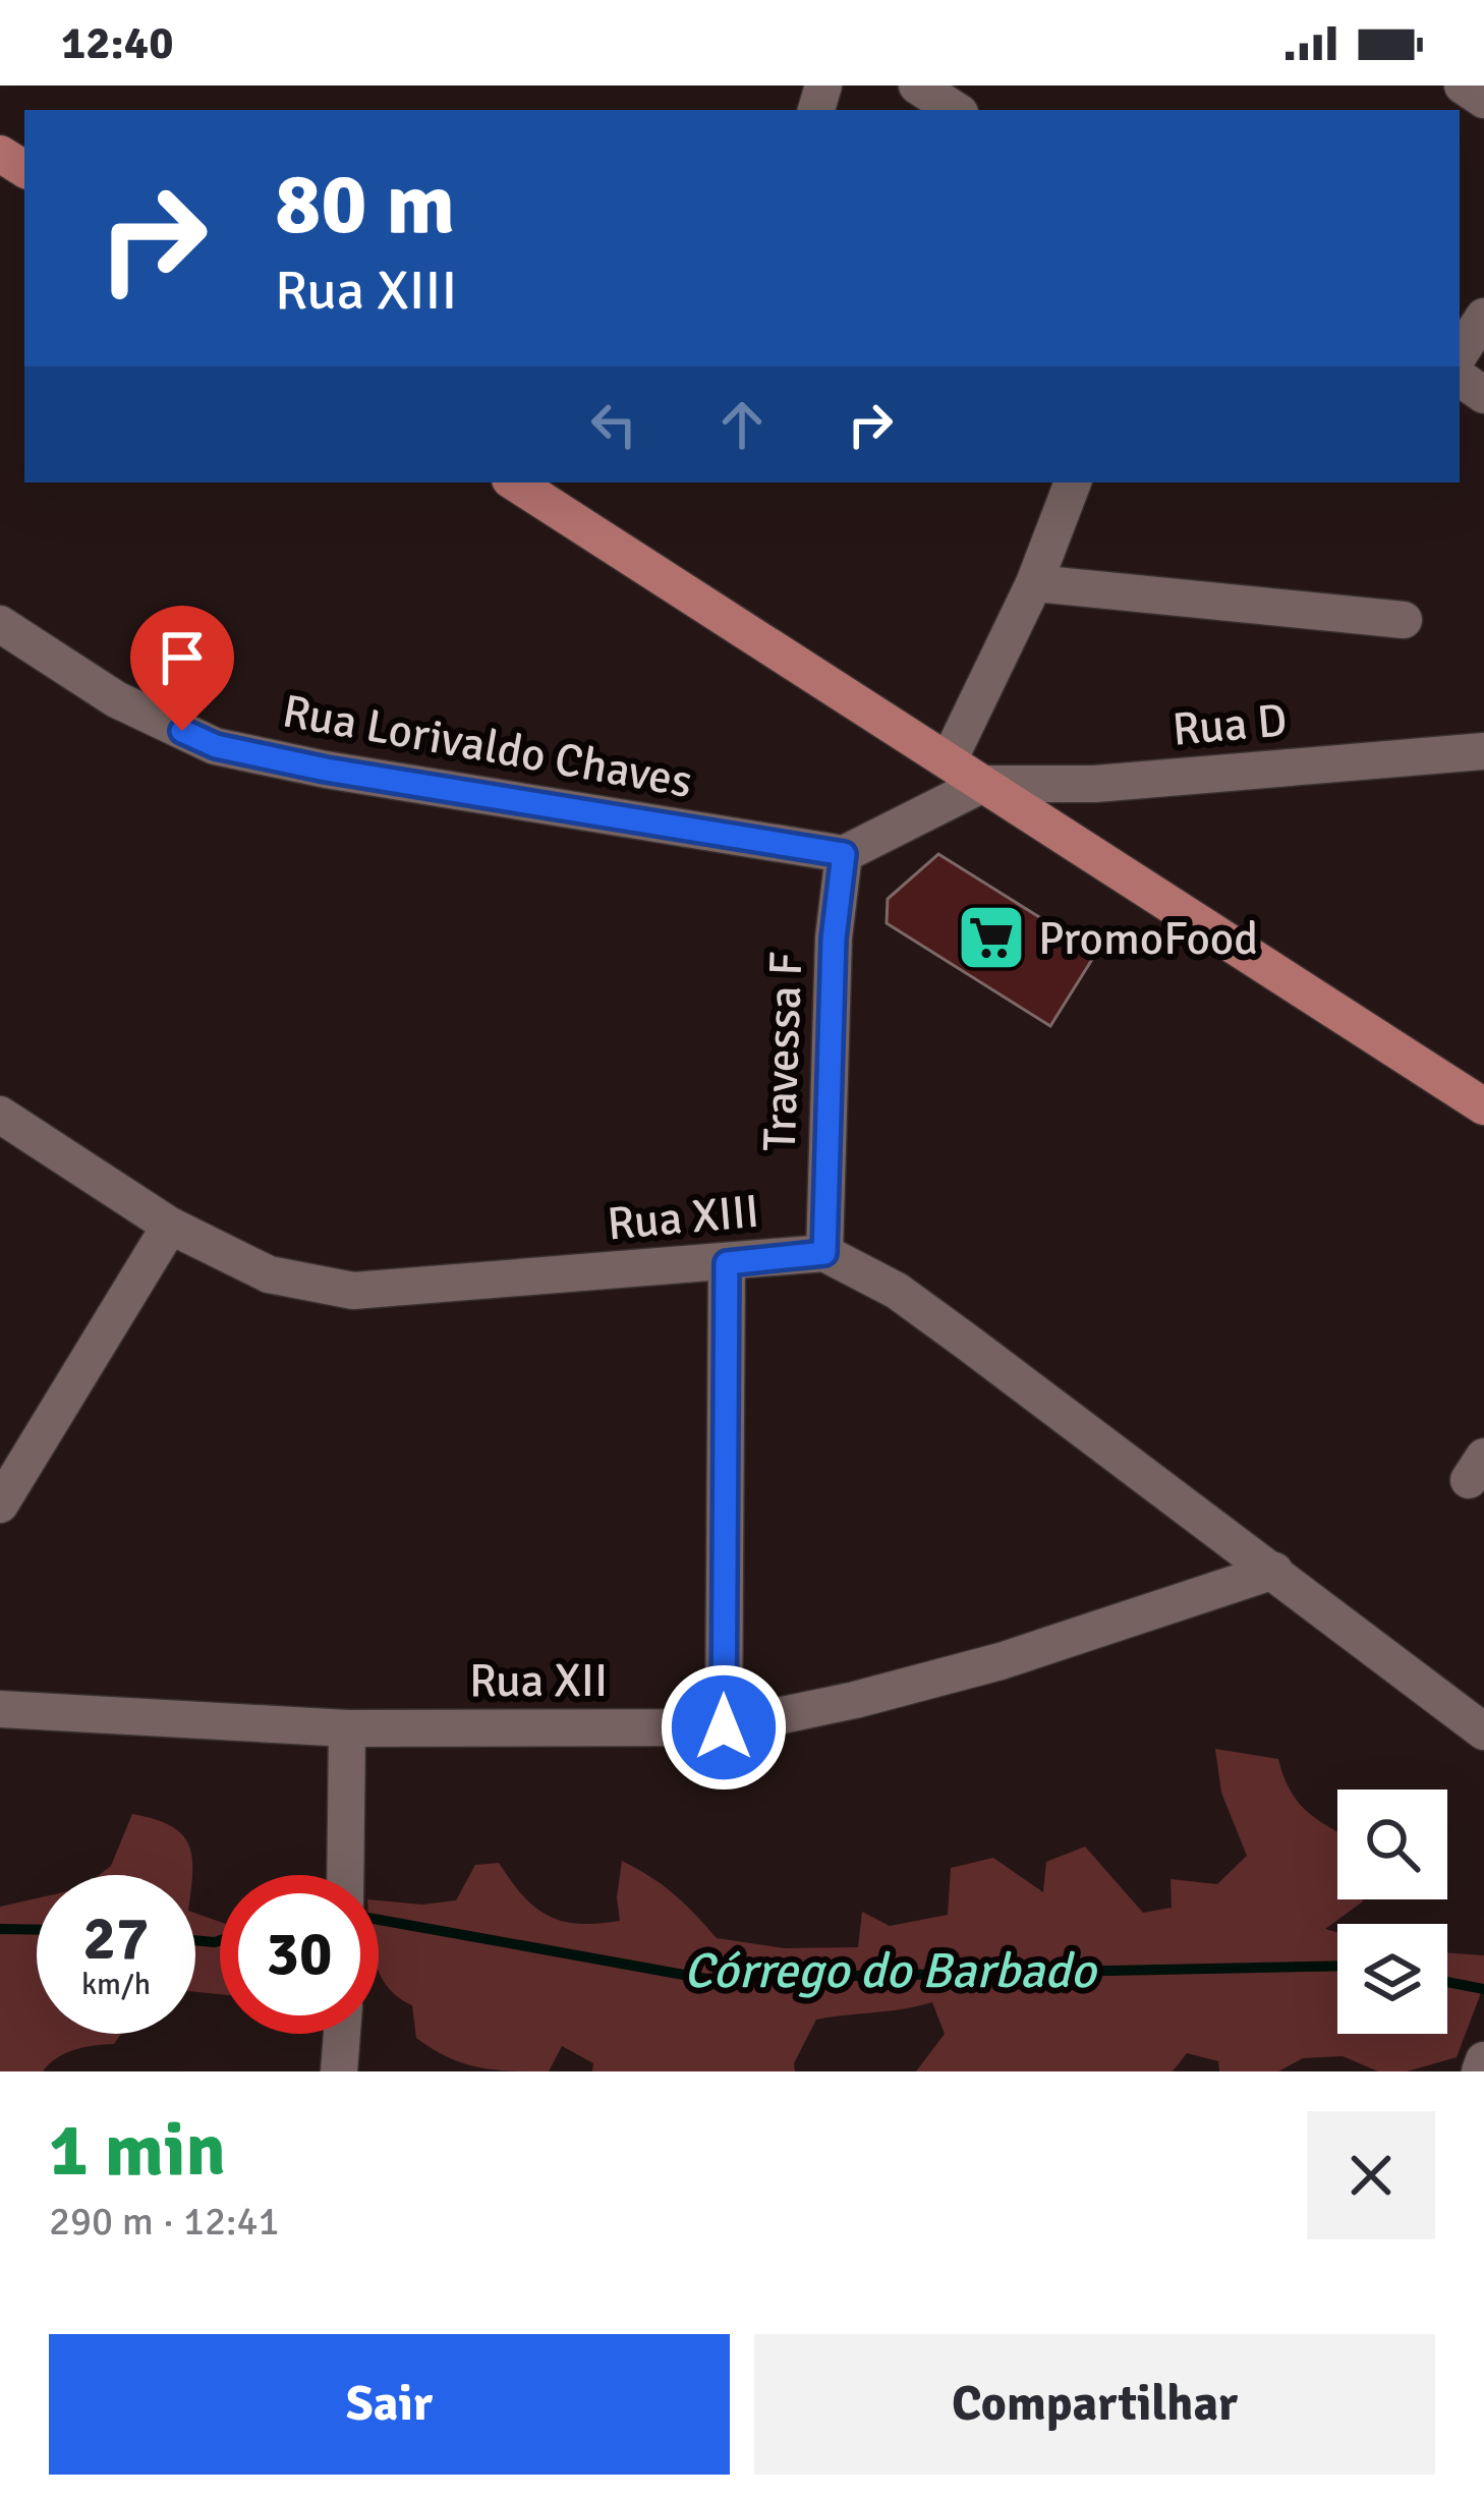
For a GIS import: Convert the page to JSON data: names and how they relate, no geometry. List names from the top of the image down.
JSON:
{
  "streets": {
    "street": [
      "Rua D",
      "Rua Lorivaldo Chaves",
      "Travessa F",
      "Rua XIII",
      "Rua XII"
    ]
  },
  "crossings": [
    ["Rua Lorivaldo Chaves", "Travessa F"],
    ["Travessa F", "Rua XIII"],
    ["Rua XIII", "Rua XII"]
  ],
  "water": ["Córrego do Barbado"],
  "places": {
    "supermarket": ["PromoFood"]
  },
  "page": {
    "status": "12:40",
    "turn": ["80 m", "Rua XIII"],
    "speed": "27 km/h",
    "limit": "30",
    "heading": ["1 min", "290 m · 12:41"],
    "buttons": ["Sair", "Compartilhar"]
  }
}
